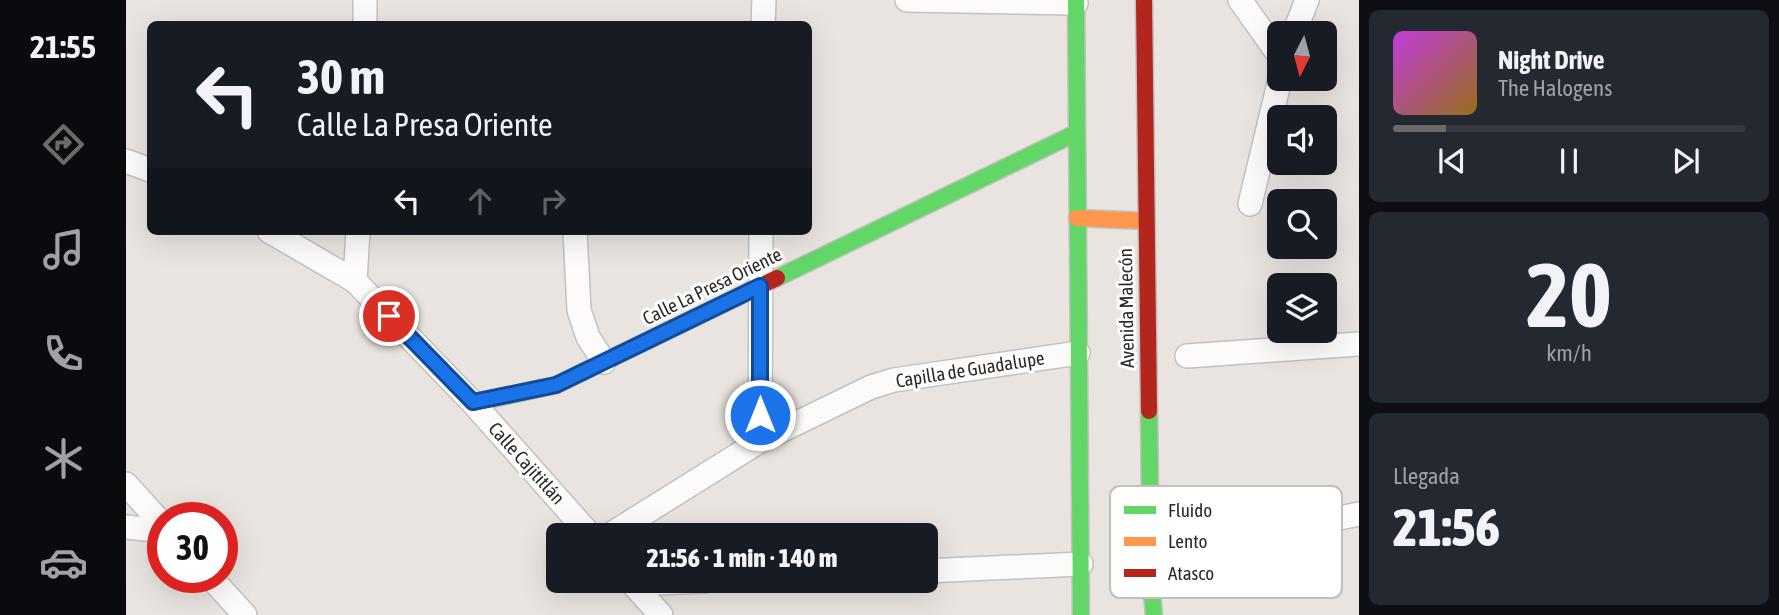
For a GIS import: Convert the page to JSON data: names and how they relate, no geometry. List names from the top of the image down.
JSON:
{
  "streets": {
    "main road": ["Calle La Presa Oriente", "Avenida Malecón"],
    "street": ["Capilla de Guadalupe", "Calle Cajititlán"]
  },
  "crossings": [
    ["Calle La Presa Oriente", "Calle Cajititlán"]
  ],
  "legend": ["Fluido", "Lento", "Atasco"],
  "north": "bottom",
  "page": {
    "tabs": "21:55",
    "turn": ["30 m", "Calle La Presa Oriente"],
    "song": ["Night Drive", "The Halogens"],
    "tile": [
      ["20", "km/h"],
      ["Llegada", "21:56"]
    ],
    "limit": "30",
    "trip": "21:56 · 1 min · 140 m"
  }
}
